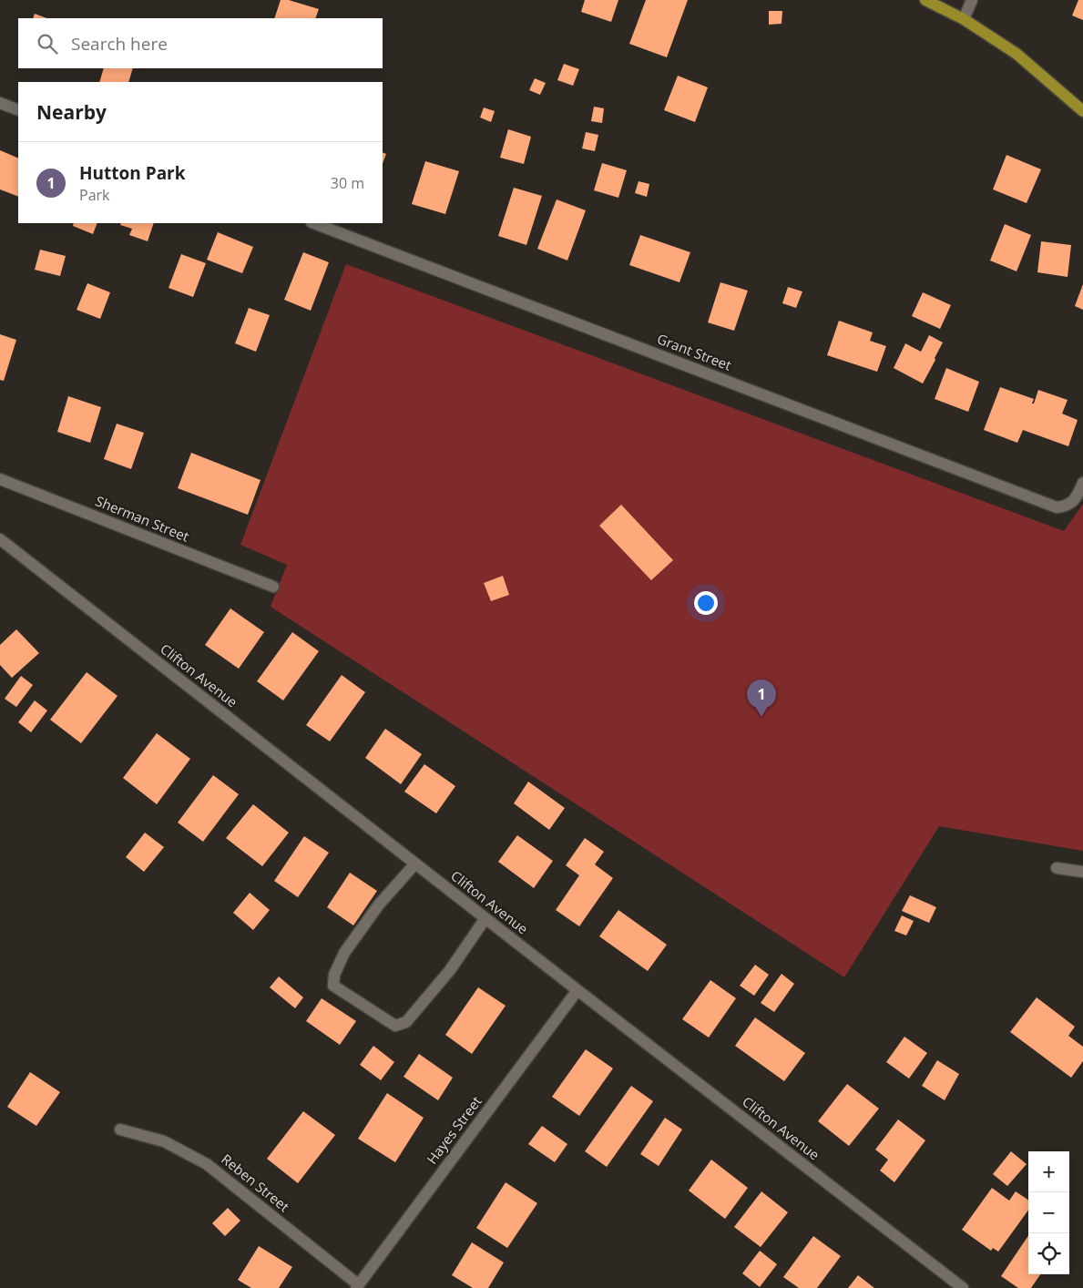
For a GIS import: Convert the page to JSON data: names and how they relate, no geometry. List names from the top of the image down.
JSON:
{
  "streets": {
    "street": [
      "Grant Street",
      "Sherman Street",
      "Clifton Avenue",
      "Hayes Street",
      "Reben Street"
    ]
  },
  "crossings": [
    ["Clifton Avenue", "Hayes Street"],
    ["Hayes Street", "Reben Street"]
  ],
  "page": {
    "search": "Search here",
    "heading": "Nearby",
    "list": [
      {
        "mark": "1",
        "name": "Hutton Park",
        "note": "Park",
        "value": "30 m"
      }
    ],
    "pins": "1",
    "map_buttons": ["+", "−"]
  }
}
